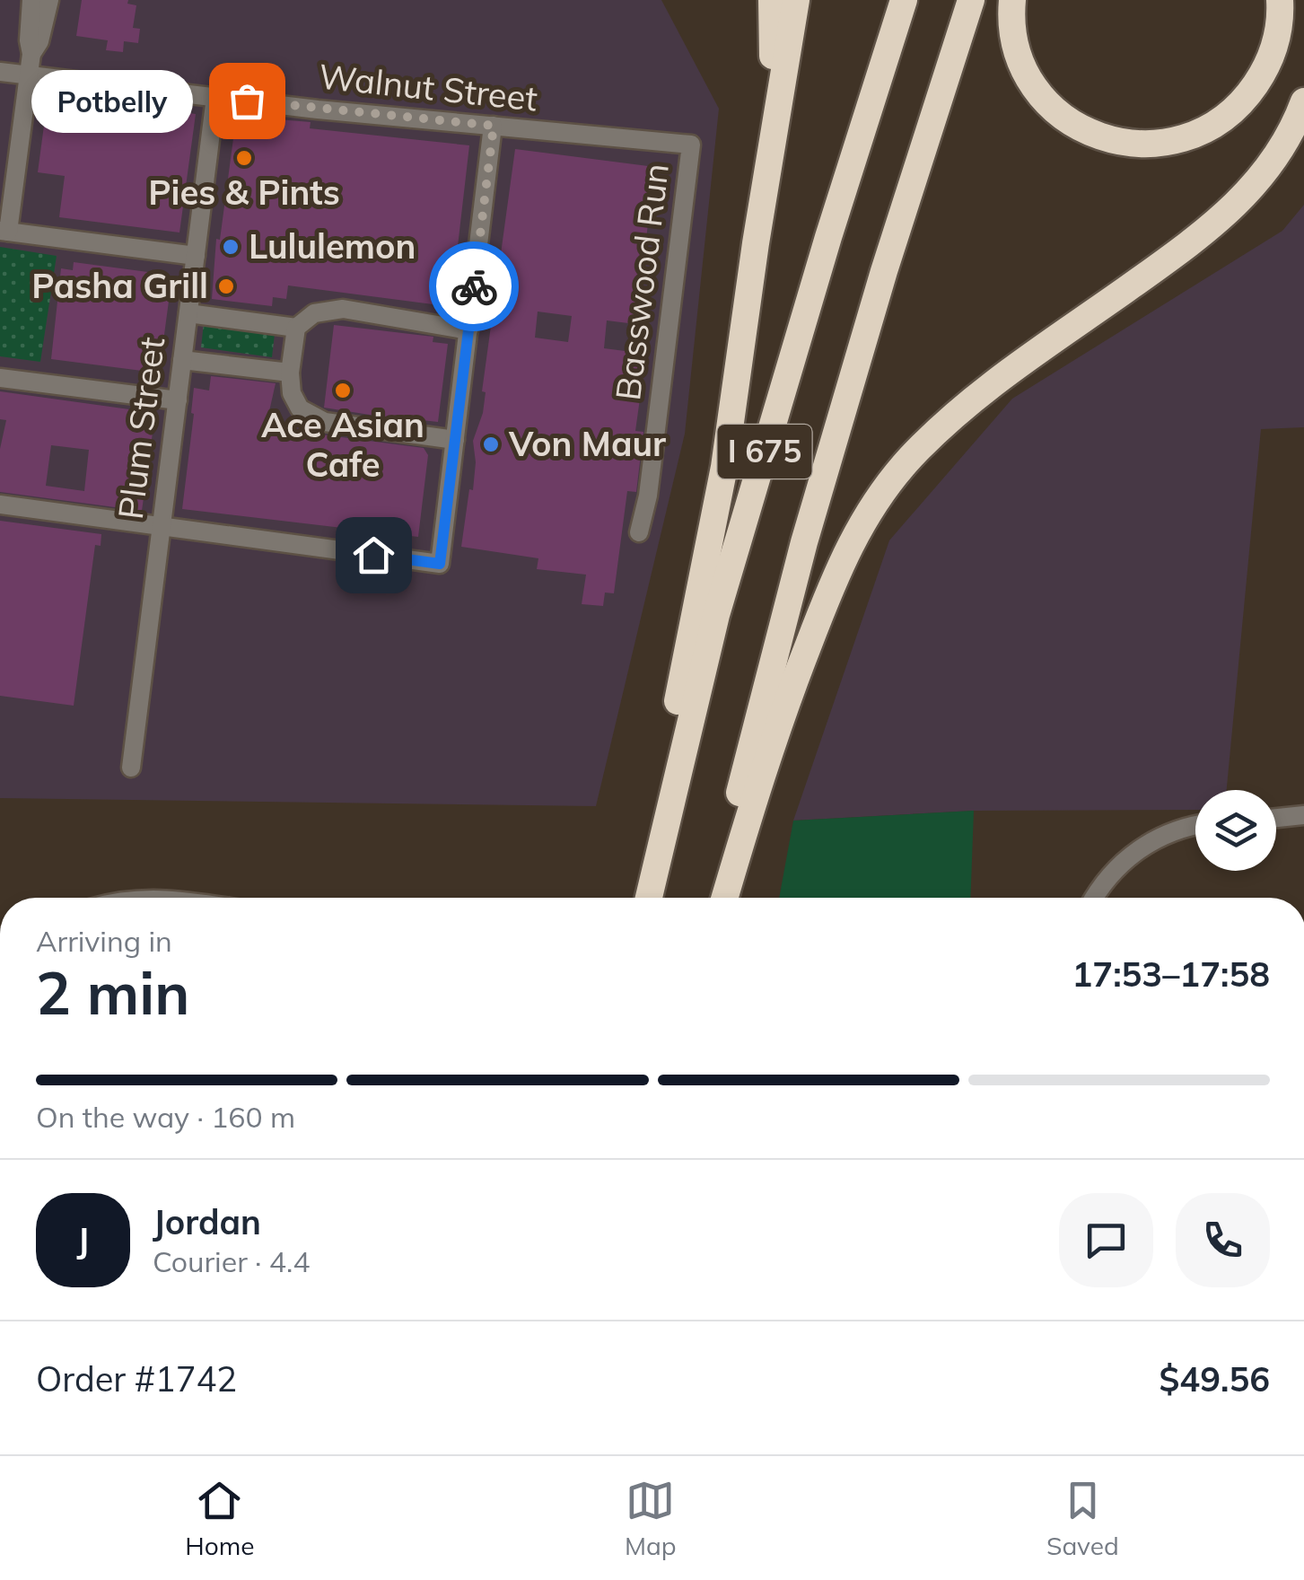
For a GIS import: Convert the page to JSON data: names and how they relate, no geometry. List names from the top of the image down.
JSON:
{
  "streets": {
    "highway": ["I 675"],
    "street": ["Walnut Street", "Basswood Run", "Plum Street"]
  },
  "crossings": [
    ["Walnut Street", "Basswood Run"],
    ["Walnut Street", "Plum Street"]
  ],
  "places": [
    "Potbelly",
    "Pies & Pints",
    "Lululemon",
    "Pasha Grill",
    "Ace Asian Cafe",
    "Von Maur"
  ],
  "page": {
    "bubble": "Potbelly",
    "heading": ["2 min", "Arriving in", "17:53–17:58"],
    "panel": [
      "Jordan",
      "Courier · 4.4",
      "Order #1742",
      "$49.56"
    ],
    "bar": "On the way · 160 m",
    "round": "J",
    "tabs": ["Home", "Map", "Saved"]
  }
}
